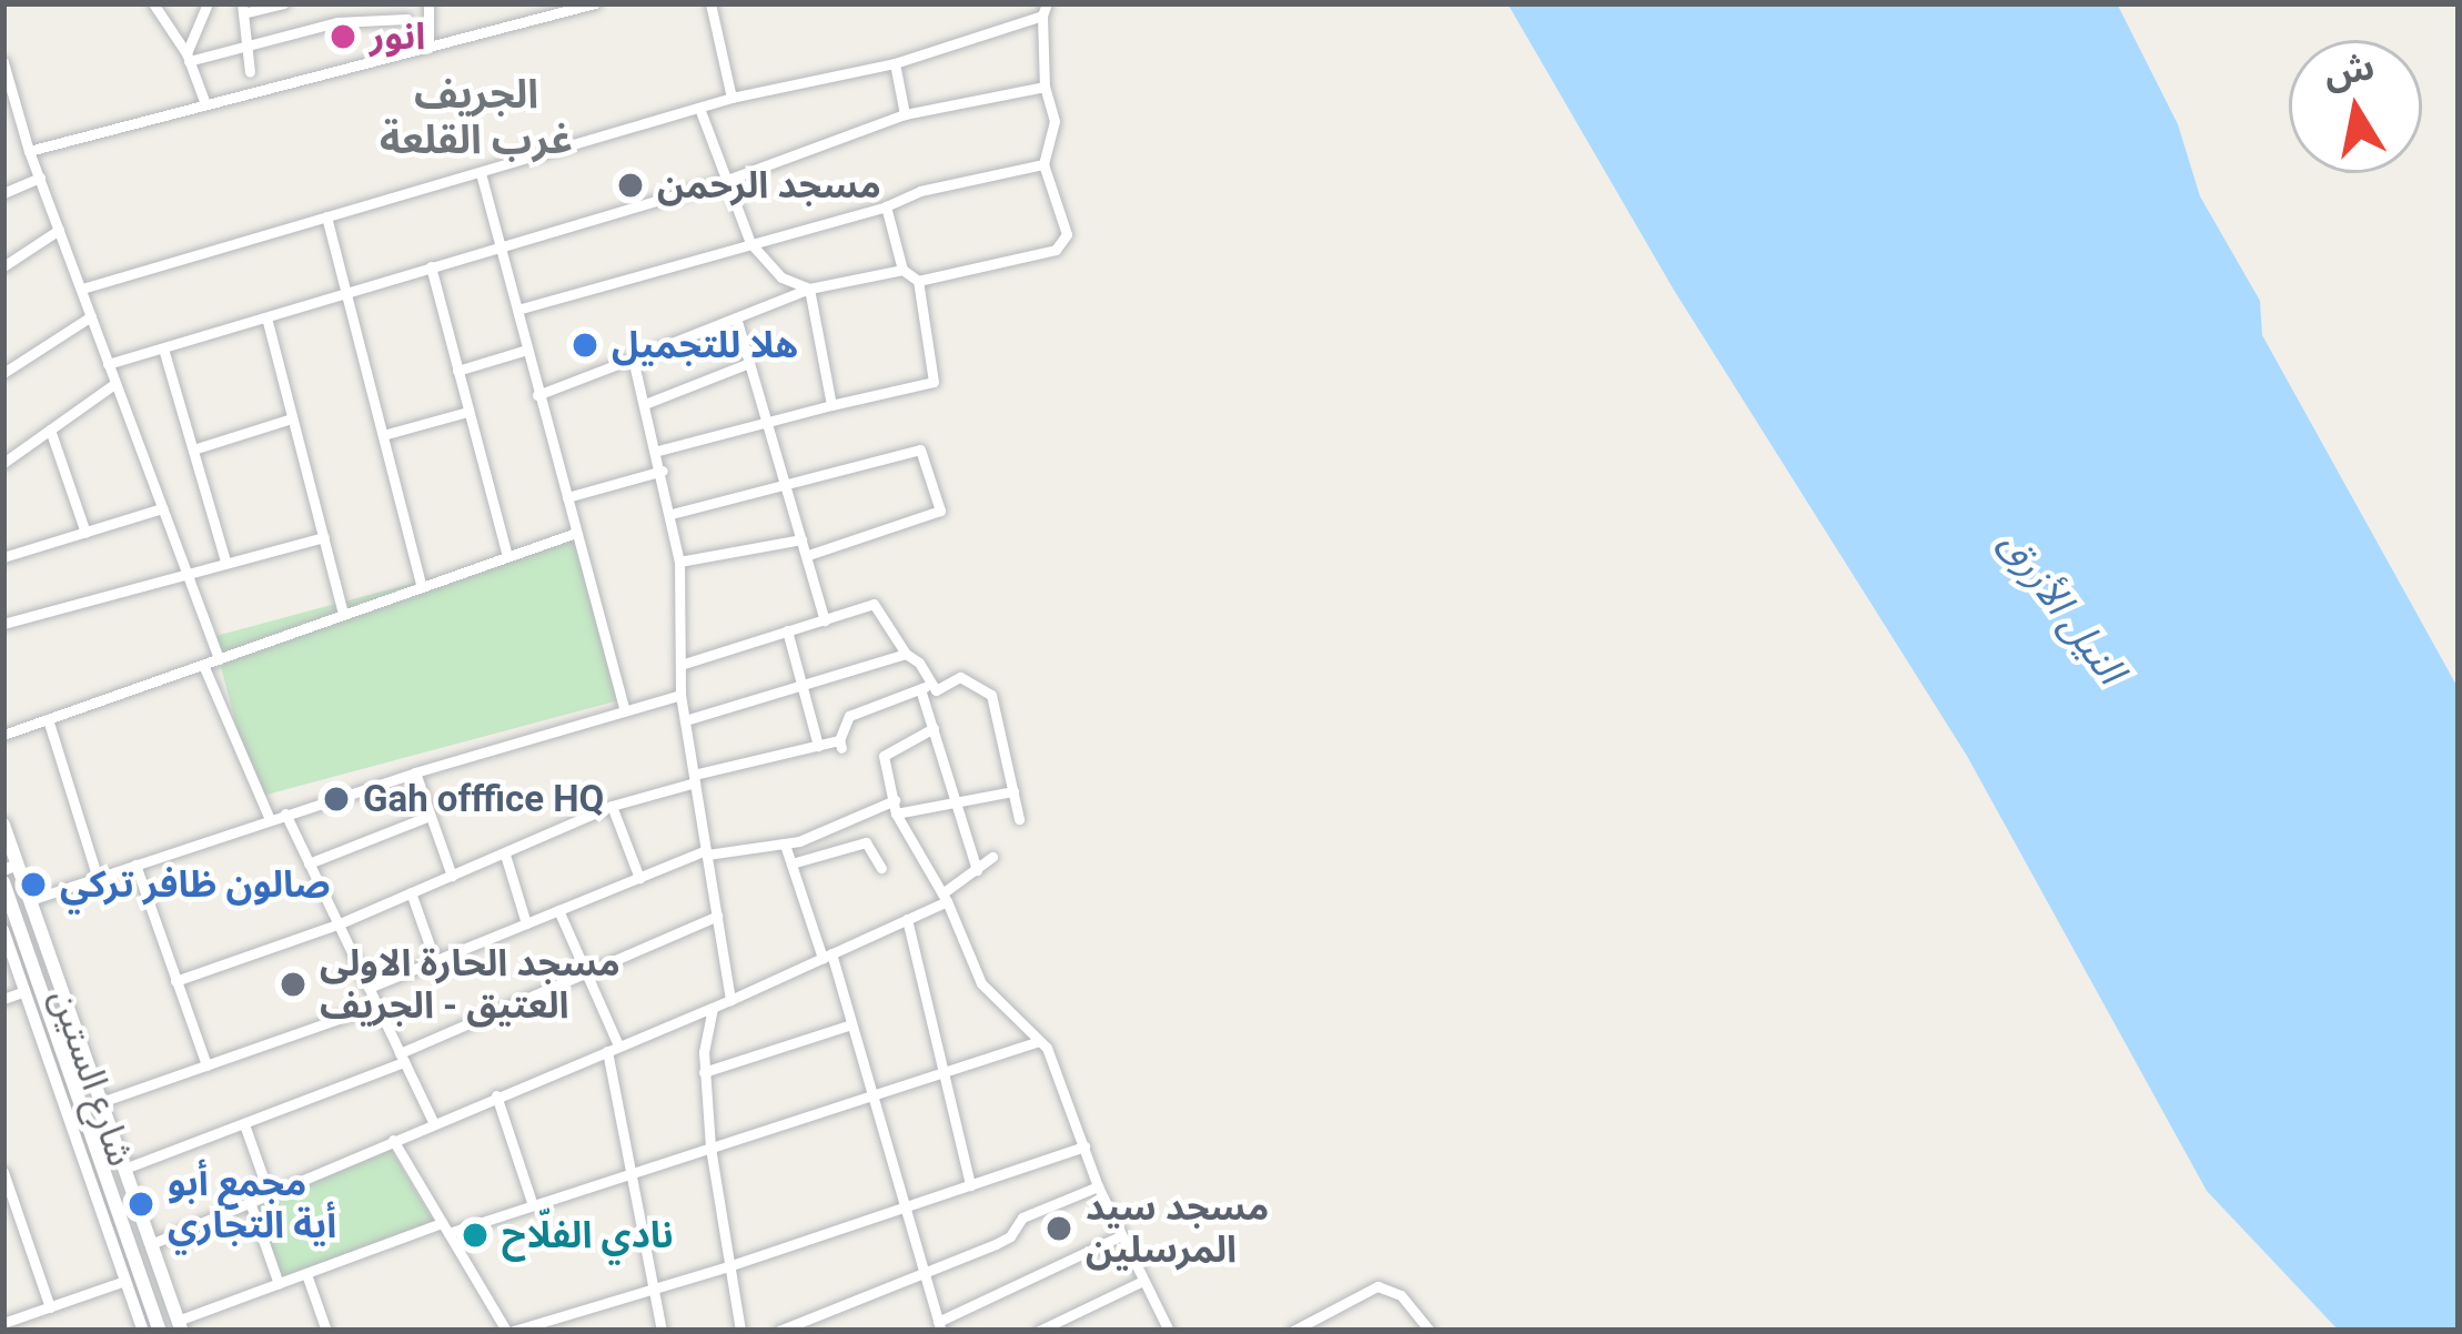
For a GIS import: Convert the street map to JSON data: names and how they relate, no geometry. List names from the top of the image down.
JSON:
{
  "streets": {
    "main road": ["شارع الستين"]
  },
  "districts": ["الجريف غرب القلعة"],
  "water": ["النيل الأزرق"],
  "places": [
    "انور",
    "مسجد الرحمن",
    "هلا للتجميل",
    "Gah offfice HQ",
    "صالون ظافر تركي",
    "مسجد الحارة الاولى العتيق - الجريف",
    "مجمع أبو أية التجاري",
    "مسجد سيد المرسلين",
    "نادي الفلّاح"
  ],
  "north": "top"
}
